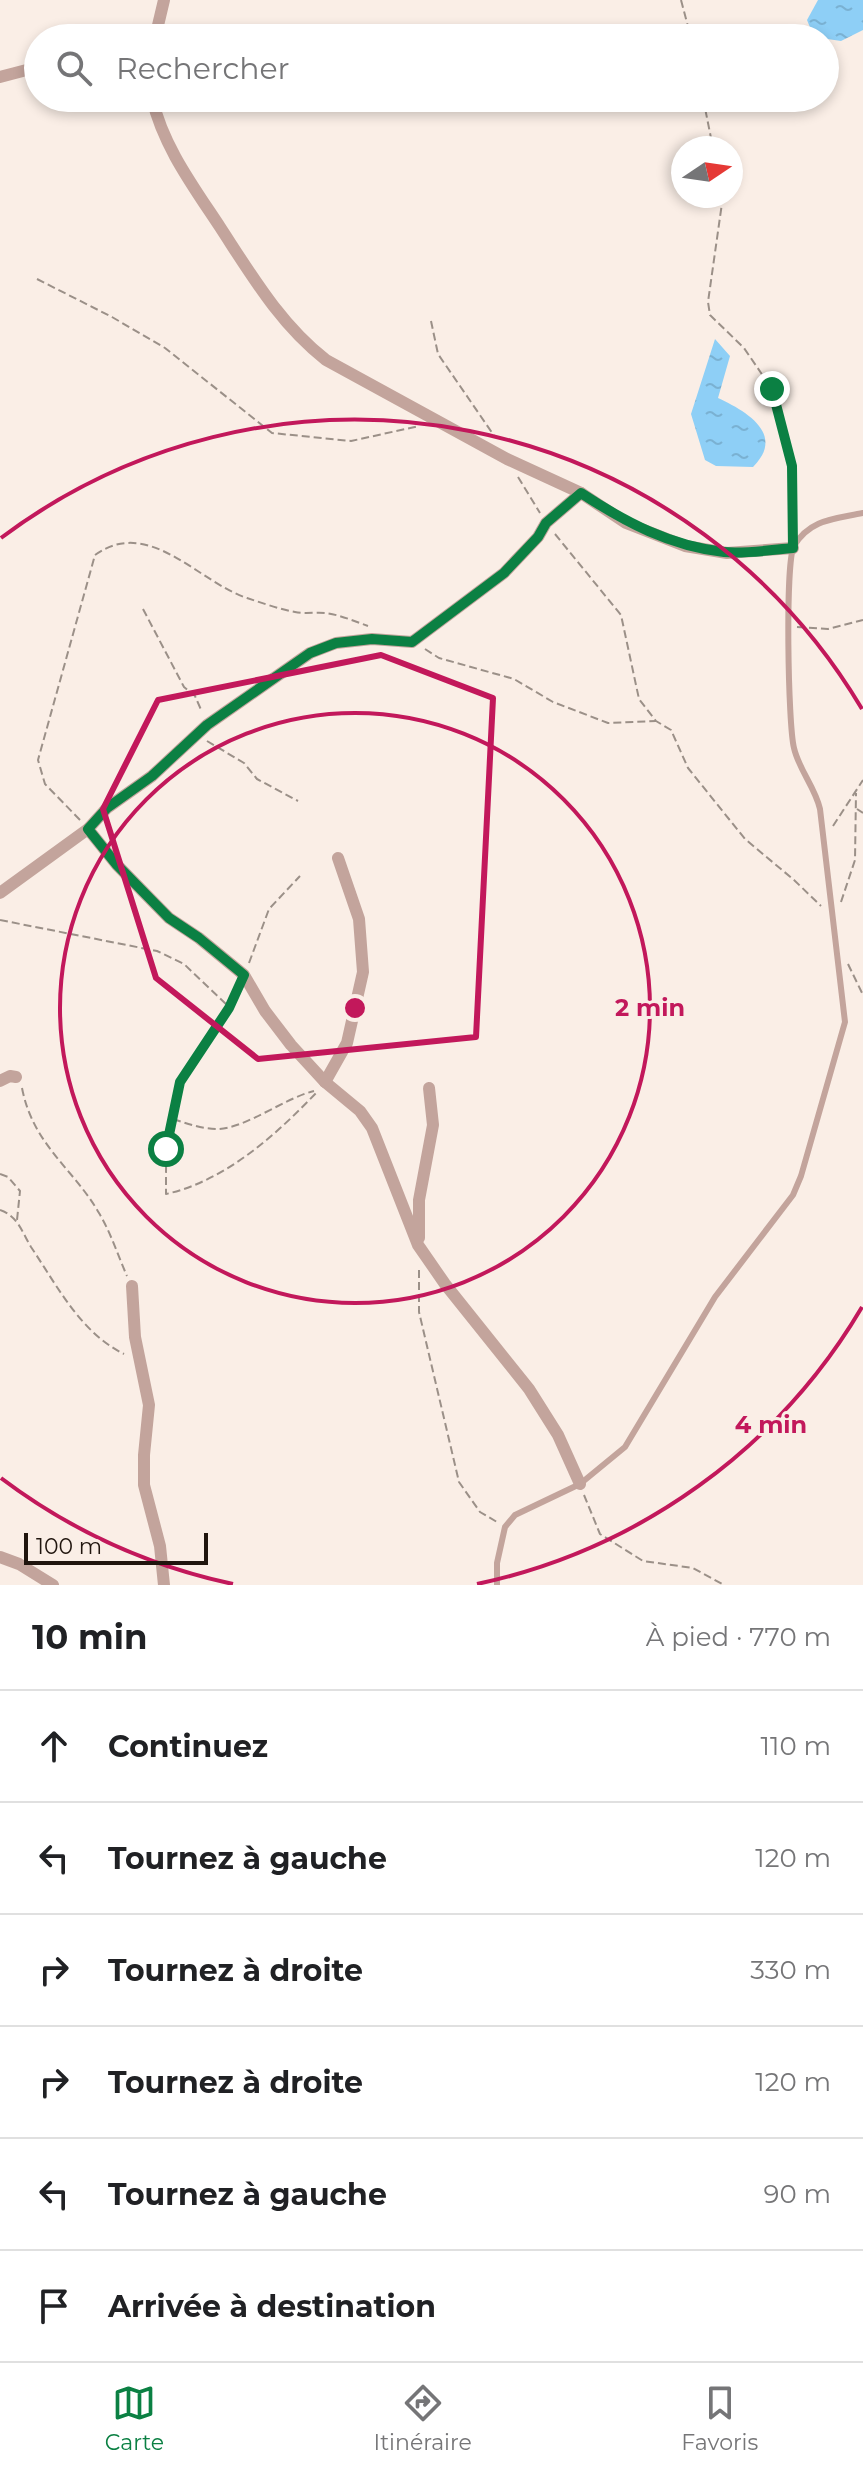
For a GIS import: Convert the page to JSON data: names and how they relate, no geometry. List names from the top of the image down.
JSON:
{
  "scale_bar": "100 m",
  "north": "right",
  "page": {
    "search": "Rechercher",
    "scale": "100 m",
    "heading": ["10 min", "À pied · 770 m"],
    "list": [
      ["Continuez", "110 m"],
      ["Tournez à gauche", "120 m"],
      ["Tournez à droite", "330 m"],
      ["Tournez à droite", "120 m"],
      ["Tournez à gauche", "90 m"],
      "Arrivée à destination"
    ],
    "nav": ["Carte", "Itinéraire", "Favoris"]
  },
  "rings": ["2 min", "4 min"]
}
